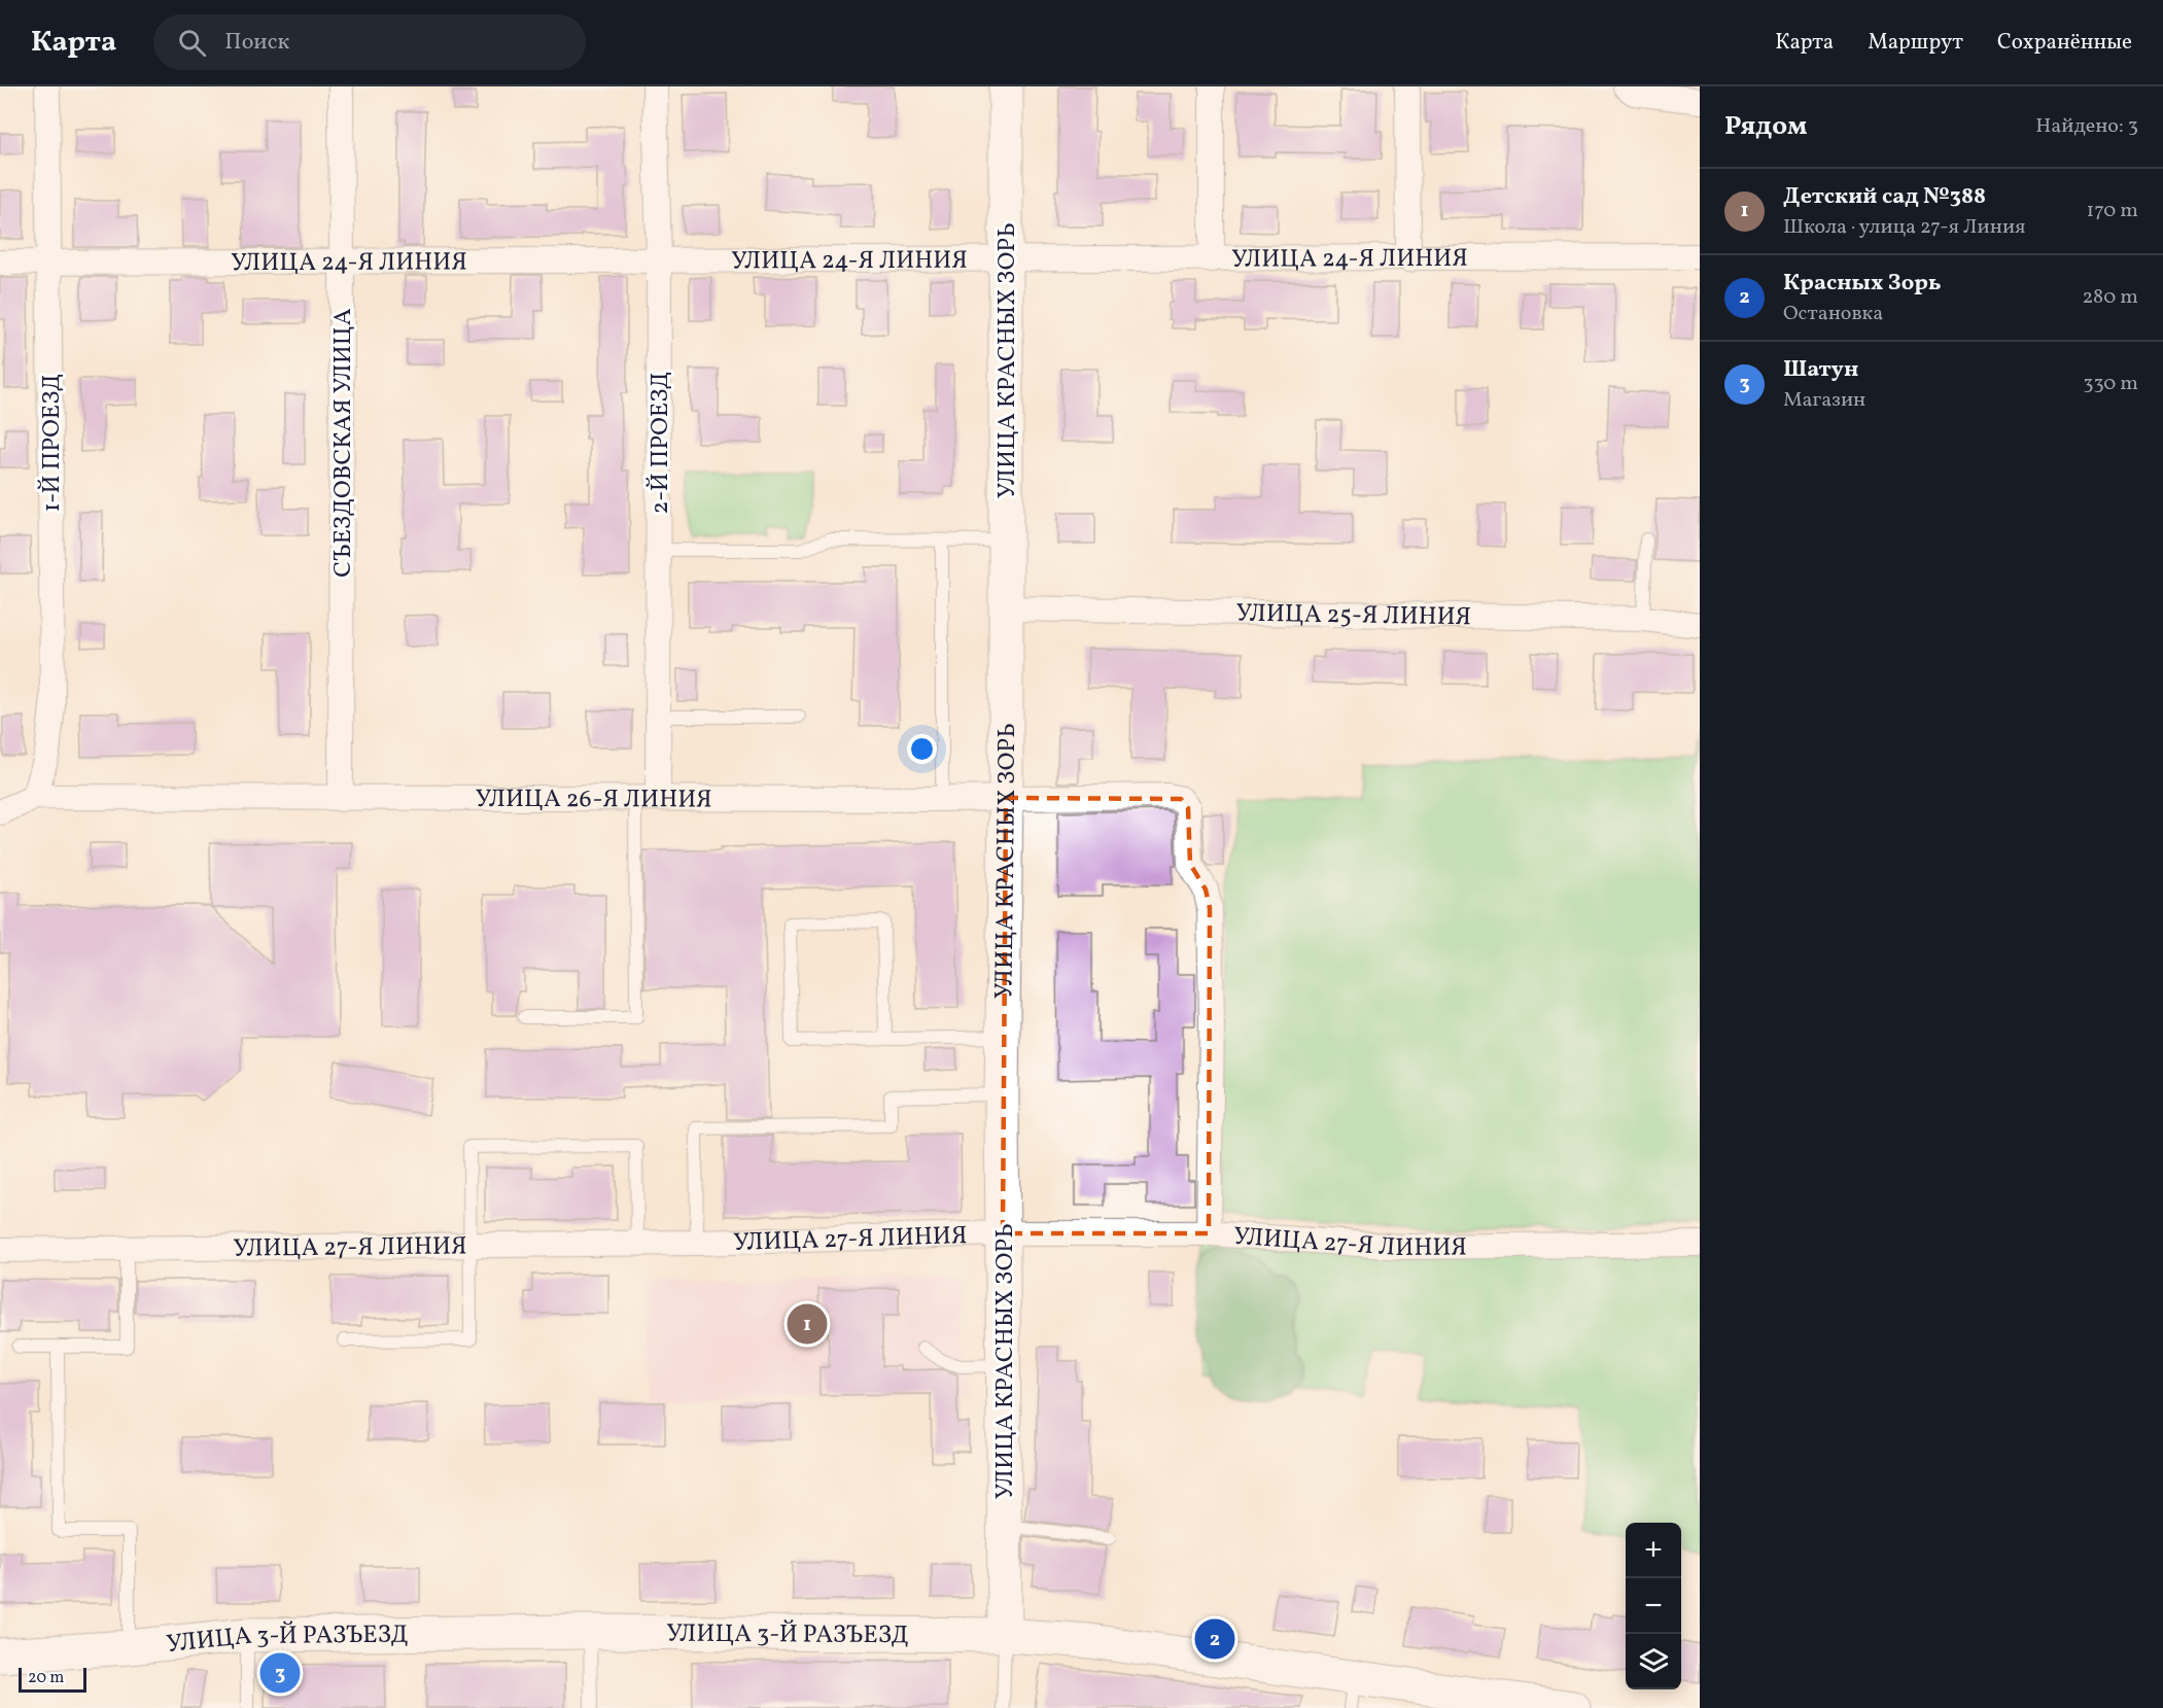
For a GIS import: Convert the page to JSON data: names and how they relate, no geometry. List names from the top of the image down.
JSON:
{
  "streets": {
    "main road": ["УЛИЦА КРАСНЫХ ЗОРЬ", "УЛИЦА 3-Й РАЗЪЕЗД"],
    "street": [
      "УЛИЦА 24-Я ЛИНИЯ",
      "1-Й ПРОЕЗД",
      "СЪЕЗДОВСКАЯ УЛИЦА",
      "2-Й ПРОЕЗД",
      "УЛИЦА 25-Я ЛИНИЯ",
      "УЛИЦА 26-Я ЛИНИЯ",
      "УЛИЦА 27-Я ЛИНИЯ"
    ]
  },
  "crossings": [
    ["УЛИЦА 24-Я ЛИНИЯ", "УЛИЦА КРАСНЫХ ЗОРЬ"],
    ["УЛИЦА 24-Я ЛИНИЯ", "1-Й ПРОЕЗД"],
    ["УЛИЦА 24-Я ЛИНИЯ", "СЪЕЗДОВСКАЯ УЛИЦА"],
    ["УЛИЦА 24-Я ЛИНИЯ", "2-Й ПРОЕЗД"],
    ["УЛИЦА КРАСНЫХ ЗОРЬ", "УЛИЦА 25-Я ЛИНИЯ"],
    ["УЛИЦА КРАСНЫХ ЗОРЬ", "УЛИЦА 26-Я ЛИНИЯ"],
    ["УЛИЦА КРАСНЫХ ЗОРЬ", "УЛИЦА 27-Я ЛИНИЯ"],
    ["УЛИЦА КРАСНЫХ ЗОРЬ", "УЛИЦА 3-Й РАЗЪЕЗД"],
    ["1-Й ПРОЕЗД", "УЛИЦА 26-Я ЛИНИЯ"],
    ["СЪЕЗДОВСКАЯ УЛИЦА", "УЛИЦА 26-Я ЛИНИЯ"],
    ["2-Й ПРОЕЗД", "УЛИЦА 26-Я ЛИНИЯ"],
    ["УЛИЦА 26-Я ЛИНИЯ", "УЛИЦА 27-Я ЛИНИЯ"]
  ],
  "scale_bar": "20 m",
  "page": {
    "header": "Карта",
    "search": "Поиск",
    "nav": ["Карта", "Маршрут", "Сохранённые"],
    "heading": ["Рядом", "Найдено: 3"],
    "list": [
      {
        "mark": "1",
        "name": "Детский сад №388",
        "note": "Школа · улица 27-я Линия",
        "value": "170 m"
      },
      {
        "mark": "2",
        "name": "Красных Зорь",
        "note": "Остановка",
        "value": "280 m"
      },
      {
        "mark": "3",
        "name": "Шатун",
        "note": "Магазин",
        "value": "330 m"
      }
    ],
    "pins": ["1", "2", "3"],
    "map_buttons": ["+", "−"],
    "scale": "20 m"
  }
}
